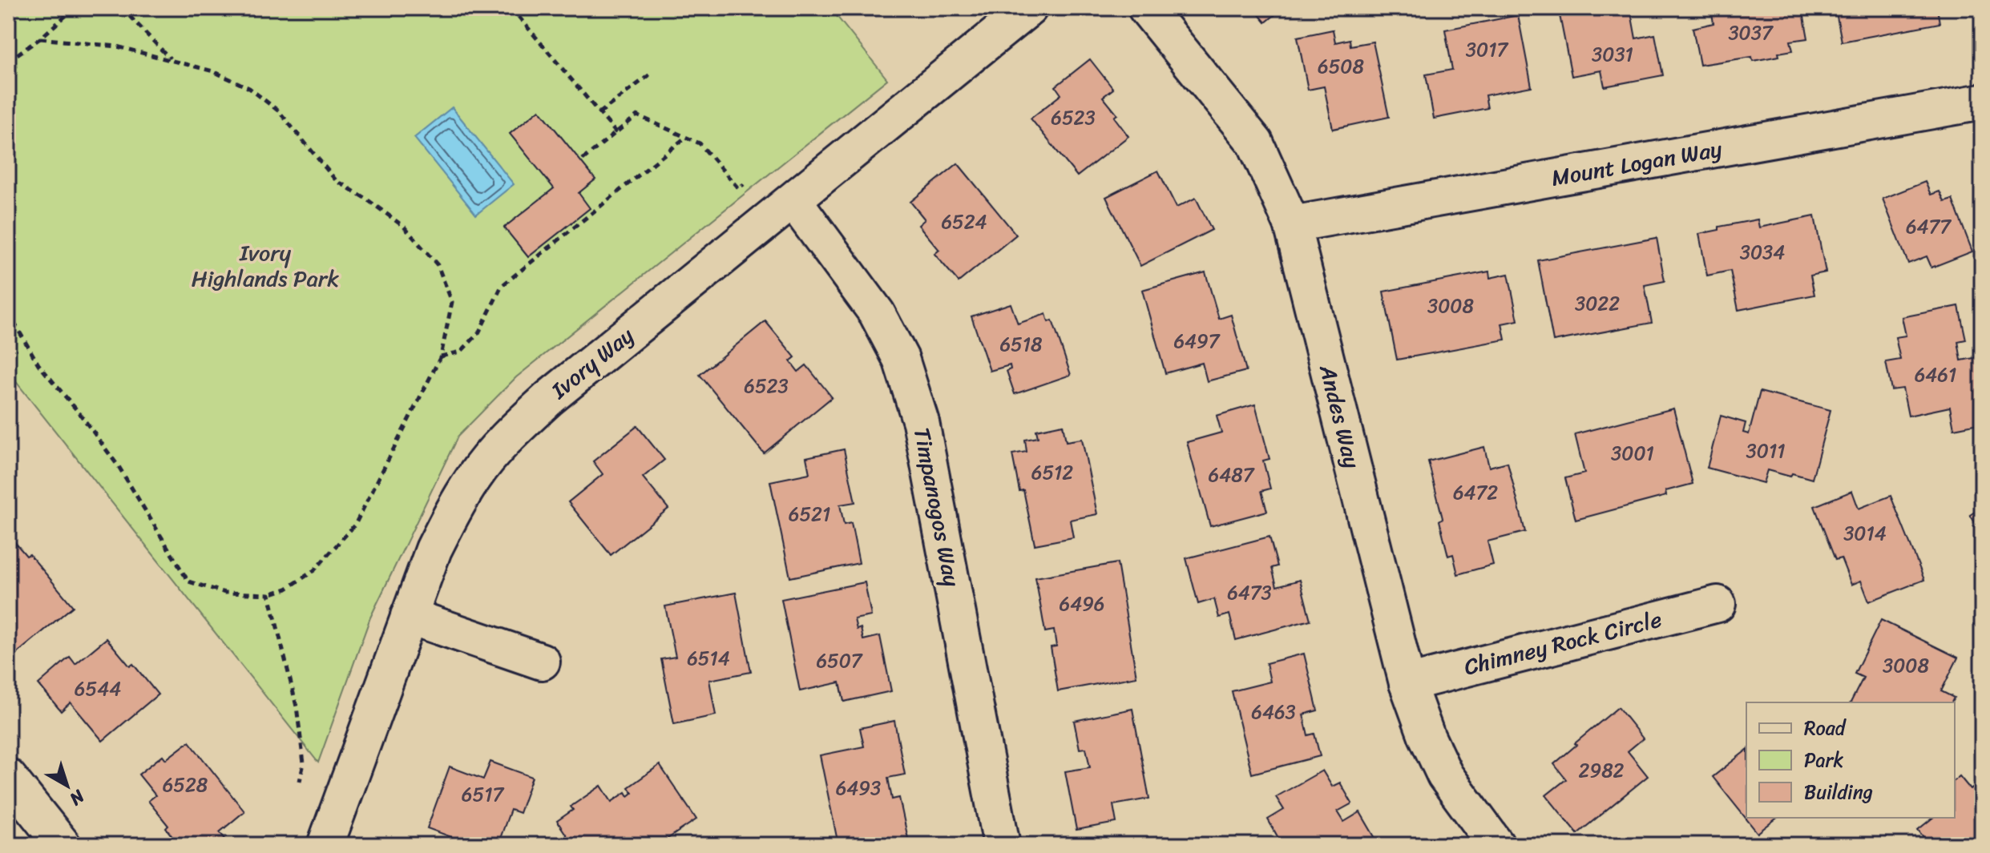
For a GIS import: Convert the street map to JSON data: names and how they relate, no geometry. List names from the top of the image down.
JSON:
{
  "streets": {
    "street": [
      "Mount Logan Way",
      "Ivory Way",
      "Andes Way",
      "Timpanogos Way",
      "Chimney Rock Circle"
    ]
  },
  "crossings": [
    ["Mount Logan Way", "Andes Way"],
    ["Ivory Way", "Timpanogos Way"],
    ["Andes Way", "Chimney Rock Circle"]
  ],
  "parks": ["Ivory Highlands Park"],
  "house_numbers": [
    "3037",
    "3017",
    "3031",
    "6508",
    "6523",
    "6524",
    "6477",
    "3034",
    "3022",
    "3008",
    "6497",
    "6518",
    "6461",
    "6523",
    "3011",
    "3001",
    "6512",
    "6487",
    "6472",
    "6521",
    "3014",
    "6473",
    "6496",
    "6514",
    "6507",
    "3008",
    "6544",
    "6463",
    "2982",
    "6528",
    "6493",
    "6517"
  ],
  "legend": ["Road", "Park", "Building"],
  "north": "bottom right"
}
